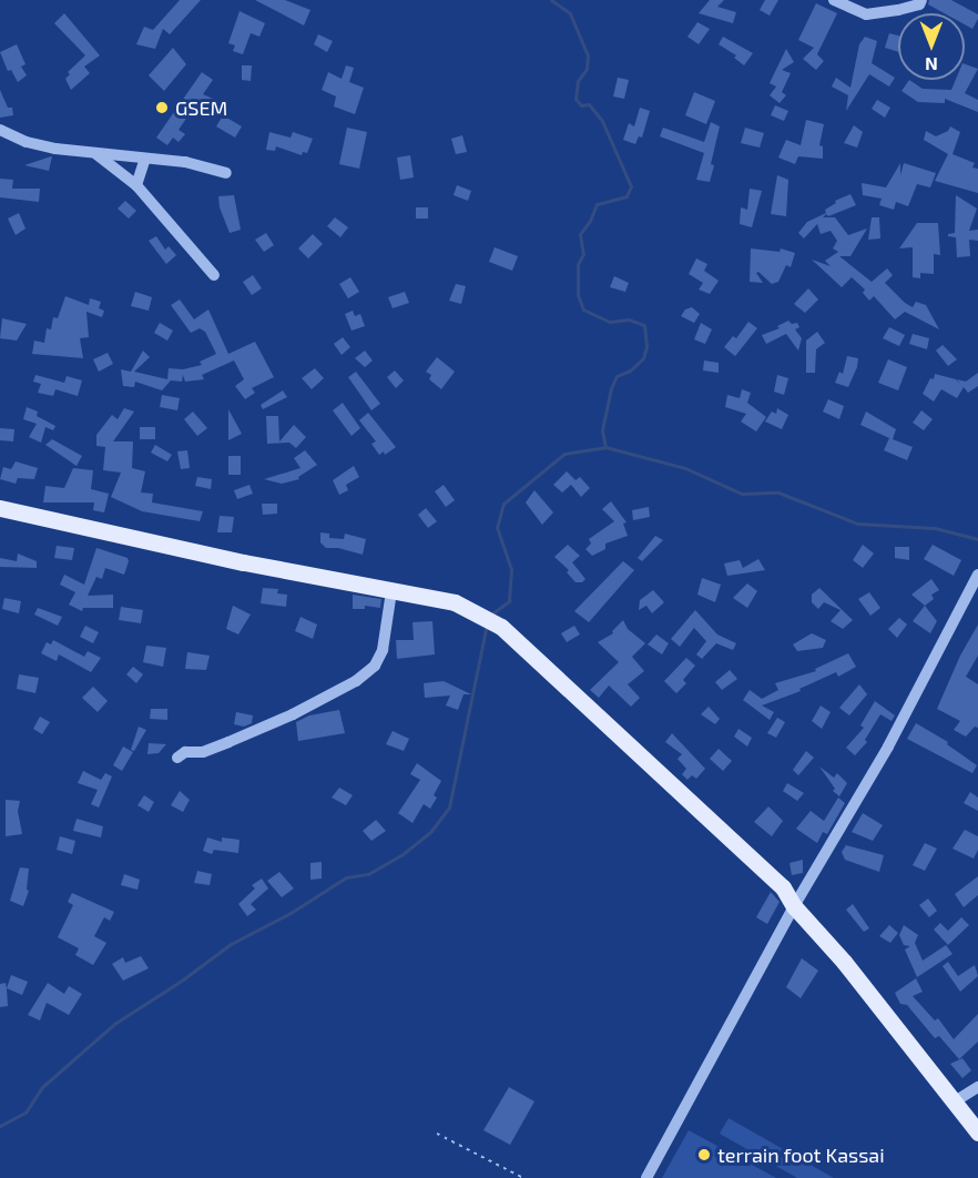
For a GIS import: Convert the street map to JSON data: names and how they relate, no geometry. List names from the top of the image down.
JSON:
{
  "places": ["GSEM", "terrain foot Kassai"],
  "north": "bottom"
}
